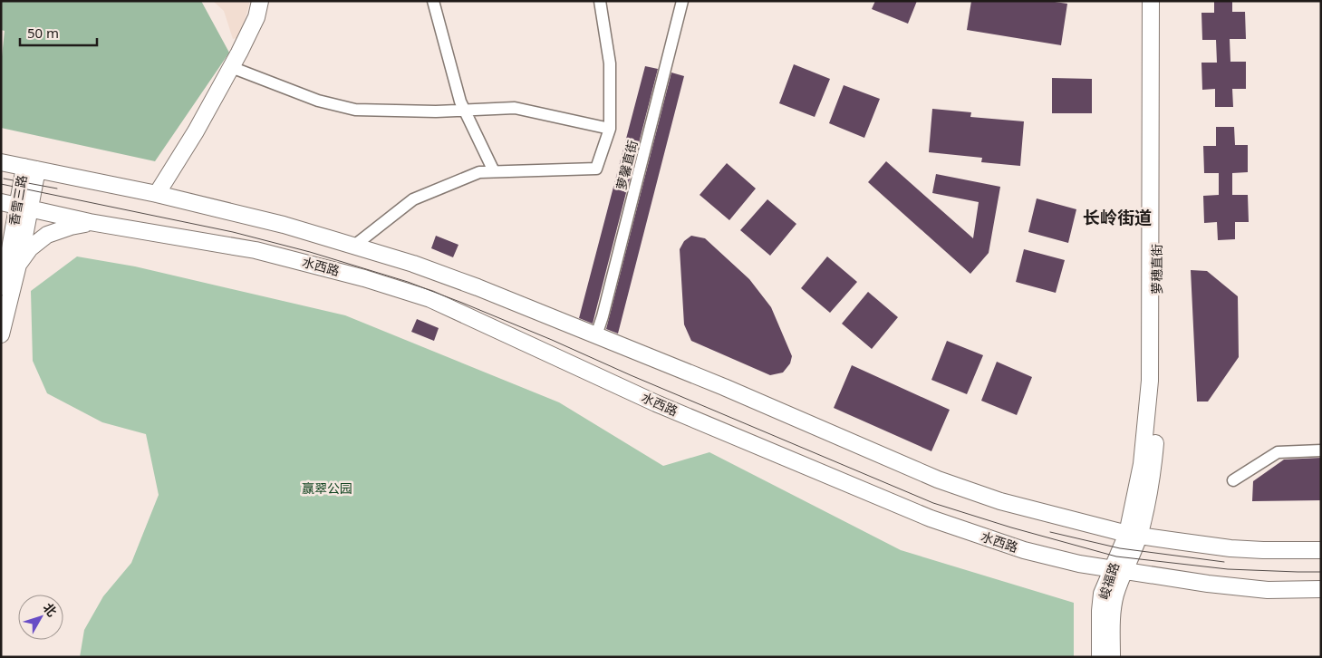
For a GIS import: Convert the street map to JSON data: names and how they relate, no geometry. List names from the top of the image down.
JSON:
{
  "streets": {
    "main road": [
      "香雪三路",
      "水西路",
      "萝穗直街",
      "峻福路"
    ],
    "street": ["萝馨直街"]
  },
  "crossings": [
    ["香雪三路", "水西路"],
    ["水西路", "峻福路"],
    ["萝穗直街", "峻福路"]
  ],
  "districts": ["长岭街道"],
  "parks": ["赢翠公园"],
  "scale_bar": "50 m",
  "north": "top right"
}
